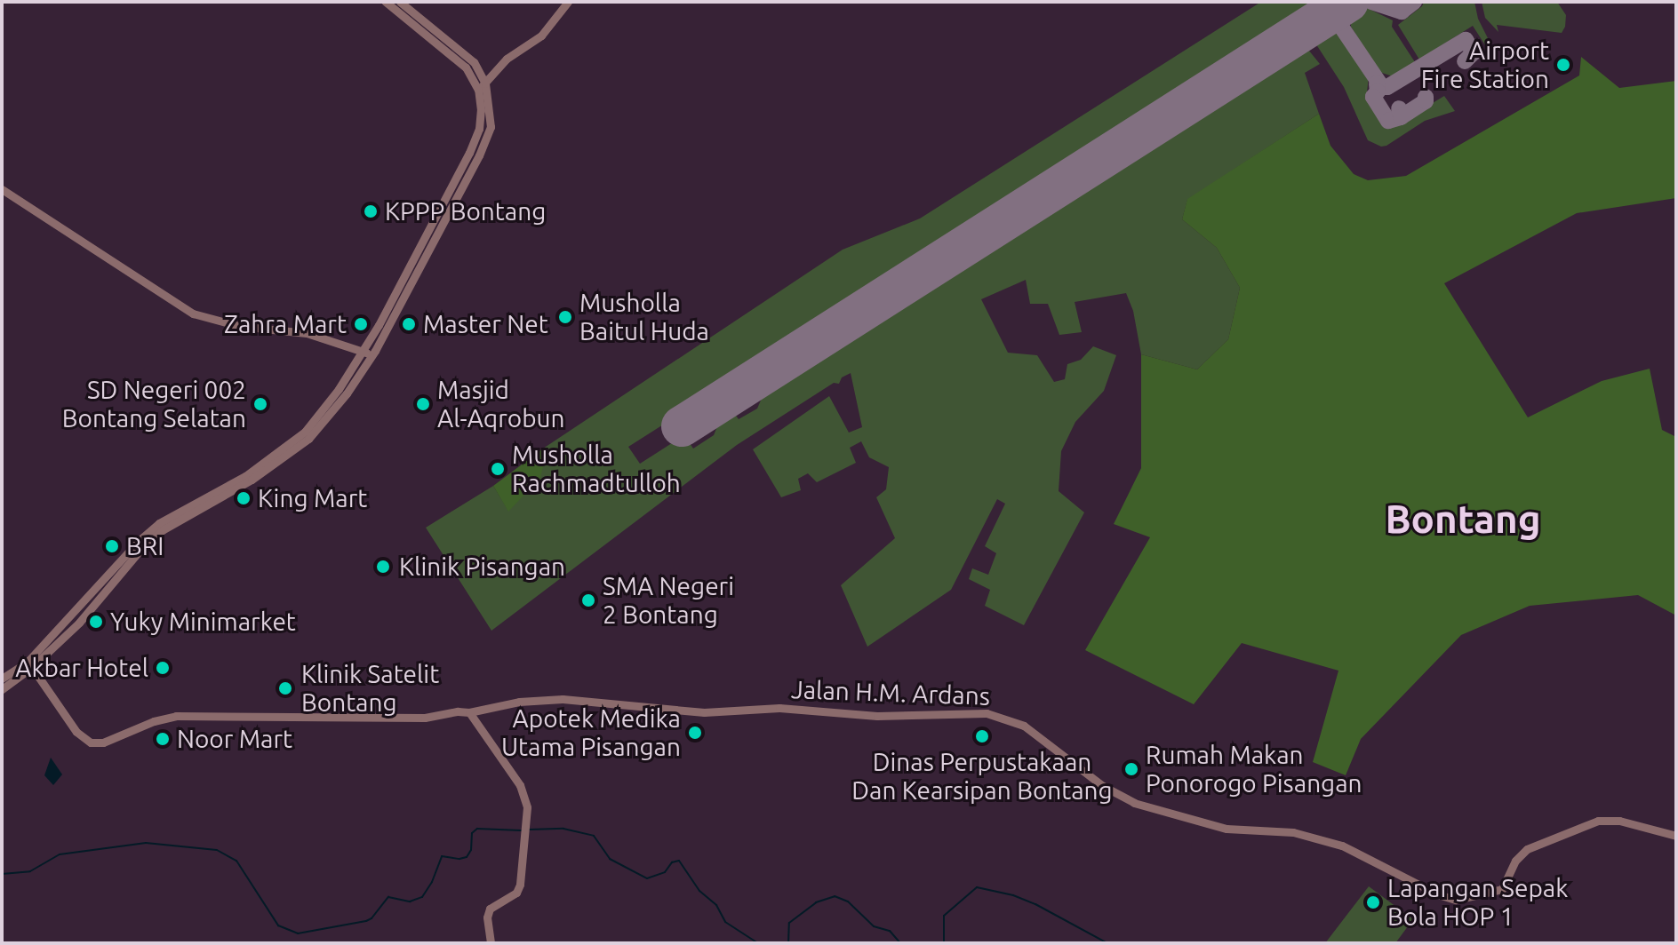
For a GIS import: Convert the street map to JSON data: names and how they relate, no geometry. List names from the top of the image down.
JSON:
{
  "streets": {
    "street": ["Jalan H.M. Ardans"]
  },
  "districts": ["Bontang"],
  "places": [
    "Airport Fire Station",
    "KPPP Bontang",
    "Musholla Baitul Huda",
    "Zahra Mart",
    "Master Net",
    "SD Negeri 002 Bontang Selatan",
    "Masjid Al-Aqrobun",
    "Musholla Rachmadtulloh",
    "King Mart",
    "BRI",
    "Klinik Pisangan",
    "SMA Negeri 2 Bontang",
    "Yuky Minimarket",
    "Akbar Hotel",
    "Klinik Satelit Bontang",
    "Apotek Medika Utama Pisangan",
    "Dinas Perpustakaan Dan Kearsipan Bontang",
    "Noor Mart",
    "Rumah Makan Ponorogo Pisangan",
    "Lapangan Sepak Bola HOP 1"
  ]
}
